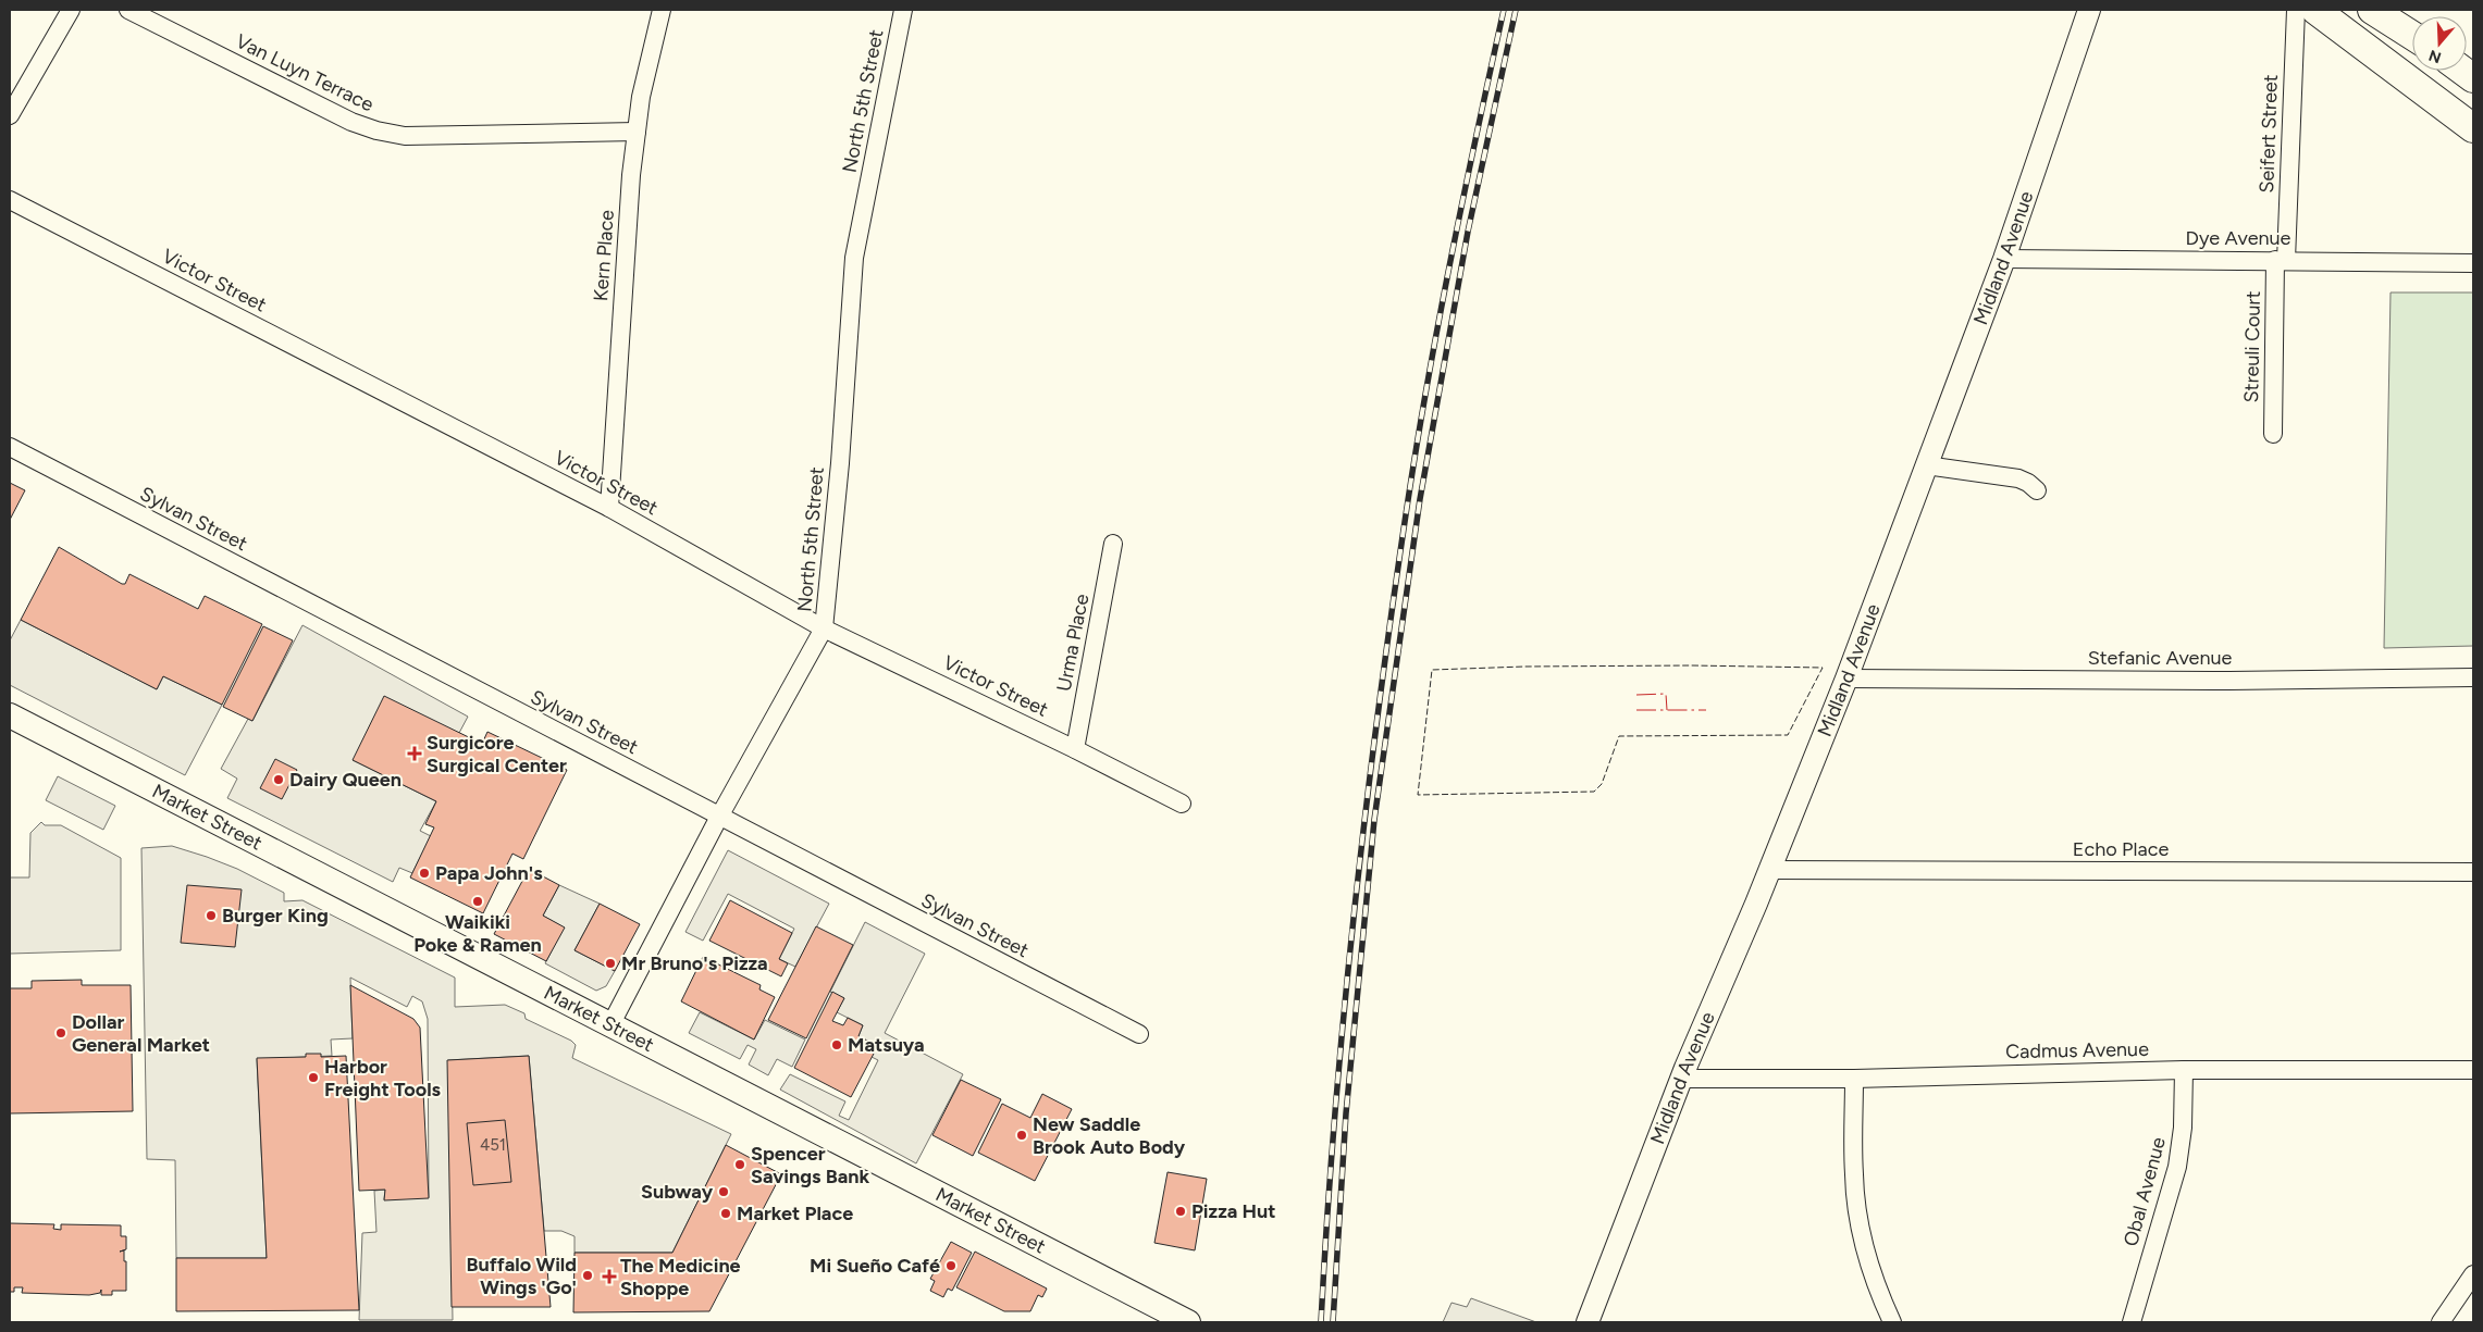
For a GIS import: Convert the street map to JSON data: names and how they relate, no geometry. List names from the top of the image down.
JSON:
{
  "streets": {
    "main road": ["Market Street"],
    "street": [
      "Van Luyn Terrace",
      "North 5th Street",
      "Seifert Street",
      "Dye Avenue",
      "Kern Place",
      "Midland Avenue",
      "Victor Street",
      "Streuli Court",
      "Sylvan Street",
      "Urma Place",
      "Stefanic Avenue",
      "Echo Place",
      "Cadmus Avenue",
      "Obal Avenue"
    ]
  },
  "crossings": [
    ["Van Luyn Terrace", "Kern Place"],
    ["North 5th Street", "Victor Street"],
    ["North 5th Street", "Sylvan Street"],
    ["North 5th Street", "Market Street"],
    ["Seifert Street", "Dye Avenue"],
    ["Seifert Street", "Streuli Court"],
    ["Dye Avenue", "Midland Avenue"],
    ["Dye Avenue", "Streuli Court"],
    ["Kern Place", "Victor Street"],
    ["Midland Avenue", "Stefanic Avenue"],
    ["Midland Avenue", "Echo Place"],
    ["Midland Avenue", "Cadmus Avenue"],
    ["Victor Street", "Urma Place"],
    ["Cadmus Avenue", "Obal Avenue"]
  ],
  "places": {
    "health": ["Surgicore Surgical Center", "The Medicine Shoppe"],
    "other": [
      "Dairy Queen",
      "Papa John's",
      "Waikiki Poke & Ramen",
      "Burger King",
      "Mr Bruno's Pizza",
      "Dollar General Market",
      "Matsuya",
      "Harbor Freight Tools",
      "New Saddle Brook Auto Body",
      "Spencer Savings Bank",
      "Subway",
      "Pizza Hut",
      "Market Place",
      "Mi Sueño Café",
      "Buffalo Wild Wings 'Go'"
    ]
  },
  "house_numbers": ["451"],
  "north": "bottom"
}
